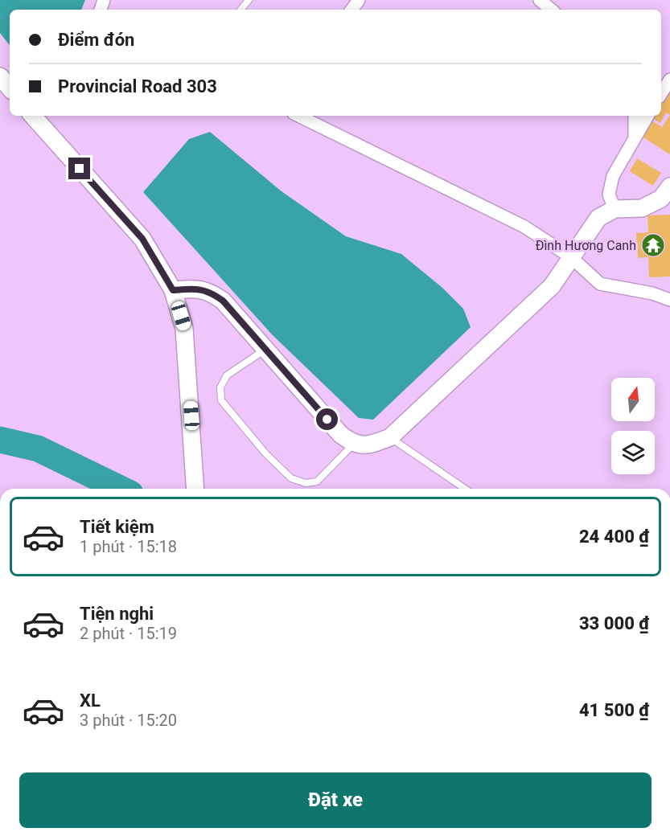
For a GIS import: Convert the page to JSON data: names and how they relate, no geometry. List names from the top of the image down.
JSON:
{
  "places": {
    "temple": ["Đình Hương Canh"]
  },
  "north": "top",
  "page": {
    "banner": ["Điểm đón", "Provincial Road 303"],
    "list": [
      {
        "name": "Tiết kiệm",
        "note": "1 phút · 15:18",
        "value": "24 400 ₫"
      },
      {
        "name": "Tiện nghi",
        "note": "2 phút · 15:19",
        "value": "33 000 ₫"
      },
      {
        "name": "XL",
        "note": "3 phút · 15:20",
        "value": "41 500 ₫"
      }
    ],
    "buttons": "Đặt xe"
  }
}
